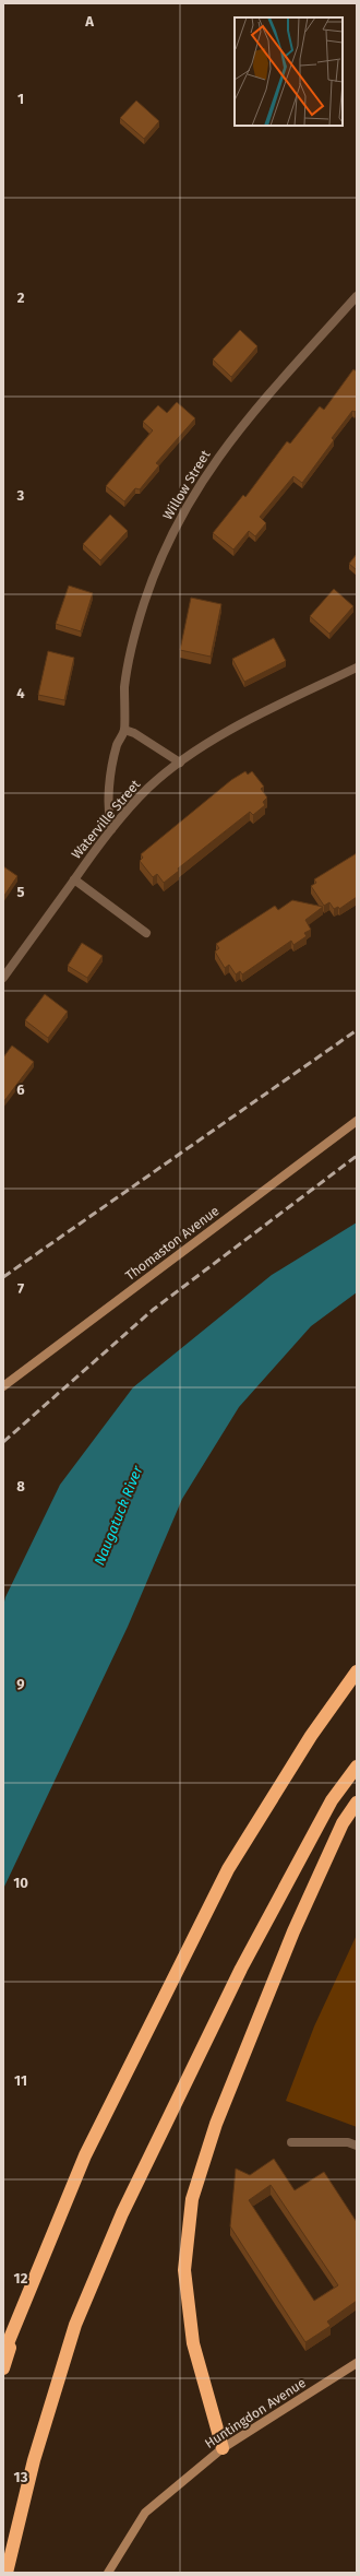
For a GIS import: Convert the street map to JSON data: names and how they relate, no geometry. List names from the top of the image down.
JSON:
{
  "streets": {
    "main road": ["Thomaston Avenue", "Huntingdon Avenue"],
    "street": ["Willow Street", "Waterville Street"]
  },
  "crossings": [
    ["Willow Street", "Waterville Street"]
  ],
  "water": ["Naugatuck River"],
  "grid": {
    "columns": ["A"],
    "rows": [
      "1",
      "2",
      "3",
      "4",
      "5",
      "6",
      "7",
      "8",
      "9",
      "10",
      "11",
      "12",
      "13"
    ]
  }
}
